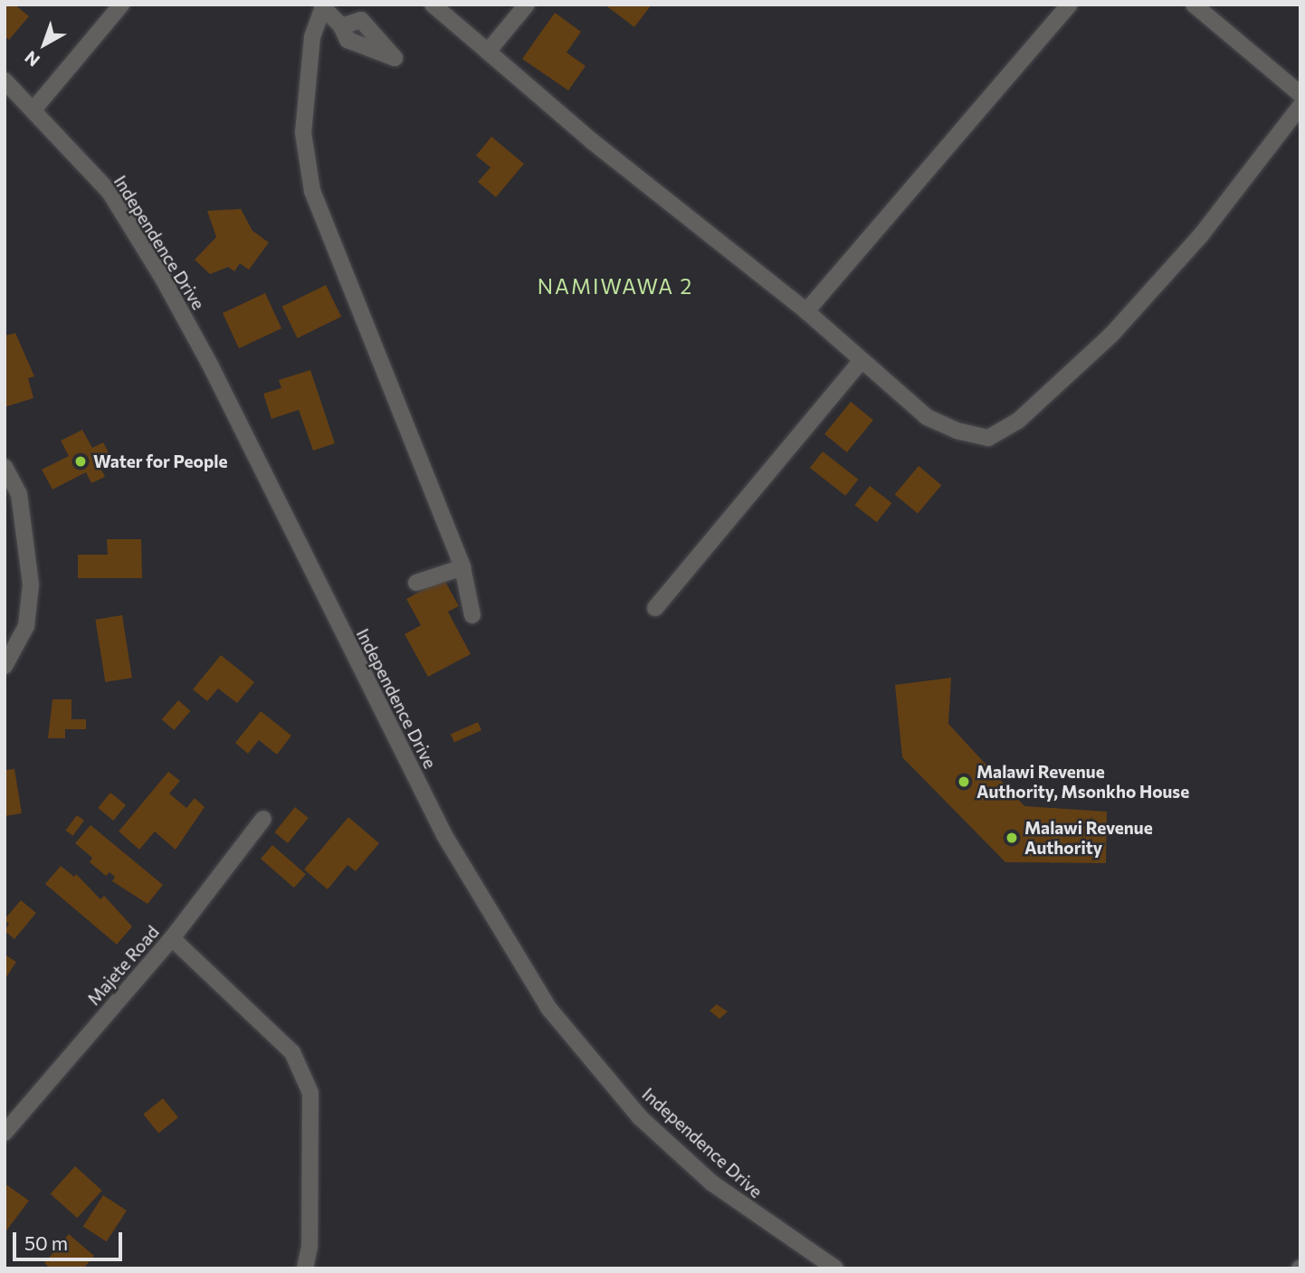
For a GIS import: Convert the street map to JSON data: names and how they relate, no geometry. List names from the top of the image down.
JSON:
{
  "streets": {
    "street": ["Independence Drive", "Majete Road"]
  },
  "districts": ["NAMIWAWA 2"],
  "places": ["Water for People", "Malawi Revenue Authority, Msonkho House", "Malawi Revenue Authority"],
  "scale_bar": "50 m",
  "north": "bottom left"
}
